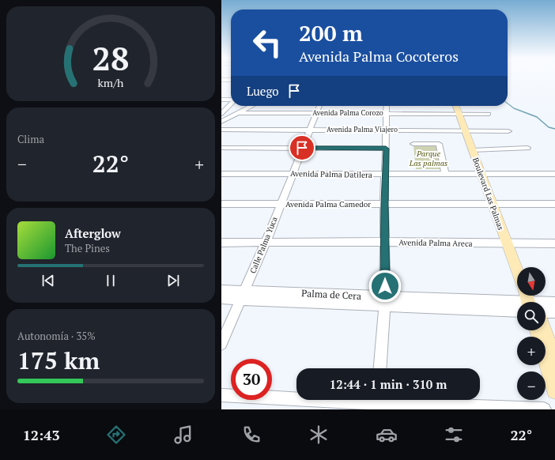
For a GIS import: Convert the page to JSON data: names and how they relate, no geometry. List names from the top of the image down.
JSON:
{
  "streets": {
    "main road": ["Boulevard Las Palmas"],
    "street": [
      "Avenida Palma Corozo",
      "Avenida Palma Viajero",
      "Avenida Palma Datilera",
      "Avenida Palma Camedor",
      "Avenida Palma Areca",
      "Calle Palma Yuca",
      "Palma de Cera"
    ]
  },
  "crossings": [
    ["Avenida Palma Corozo", "Boulevard Las Palmas"],
    ["Avenida Palma Corozo", "Calle Palma Yuca"],
    ["Avenida Palma Viajero", "Boulevard Las Palmas"],
    ["Avenida Palma Viajero", "Calle Palma Yuca"],
    ["Avenida Palma Datilera", "Boulevard Las Palmas"],
    ["Avenida Palma Datilera", "Calle Palma Yuca"],
    ["Boulevard Las Palmas", "Avenida Palma Camedor"],
    ["Boulevard Las Palmas", "Avenida Palma Areca"],
    ["Avenida Palma Camedor", "Calle Palma Yuca"],
    ["Avenida Palma Areca", "Calle Palma Yuca"],
    ["Calle Palma Yuca", "Palma de Cera"]
  ],
  "parks": ["Parque Las palmas"],
  "north": "bottom",
  "page": {
    "turn": ["200 m", "Avenida Palma Cocoteros"],
    "then": "Luego",
    "tile": [
      "Clima",
      ["Autonomía · 35%", "175 km"]
    ],
    "heat": ["−", "22°", "+"],
    "song": ["Afterglow", "The Pines"],
    "map_buttons": ["+", "−"],
    "limit": "30",
    "trip": "12:44 · 1 min · 310 m",
    "tabs": ["12:43", "22°"],
    "gauge": ["28", "km/h"]
  }
}
